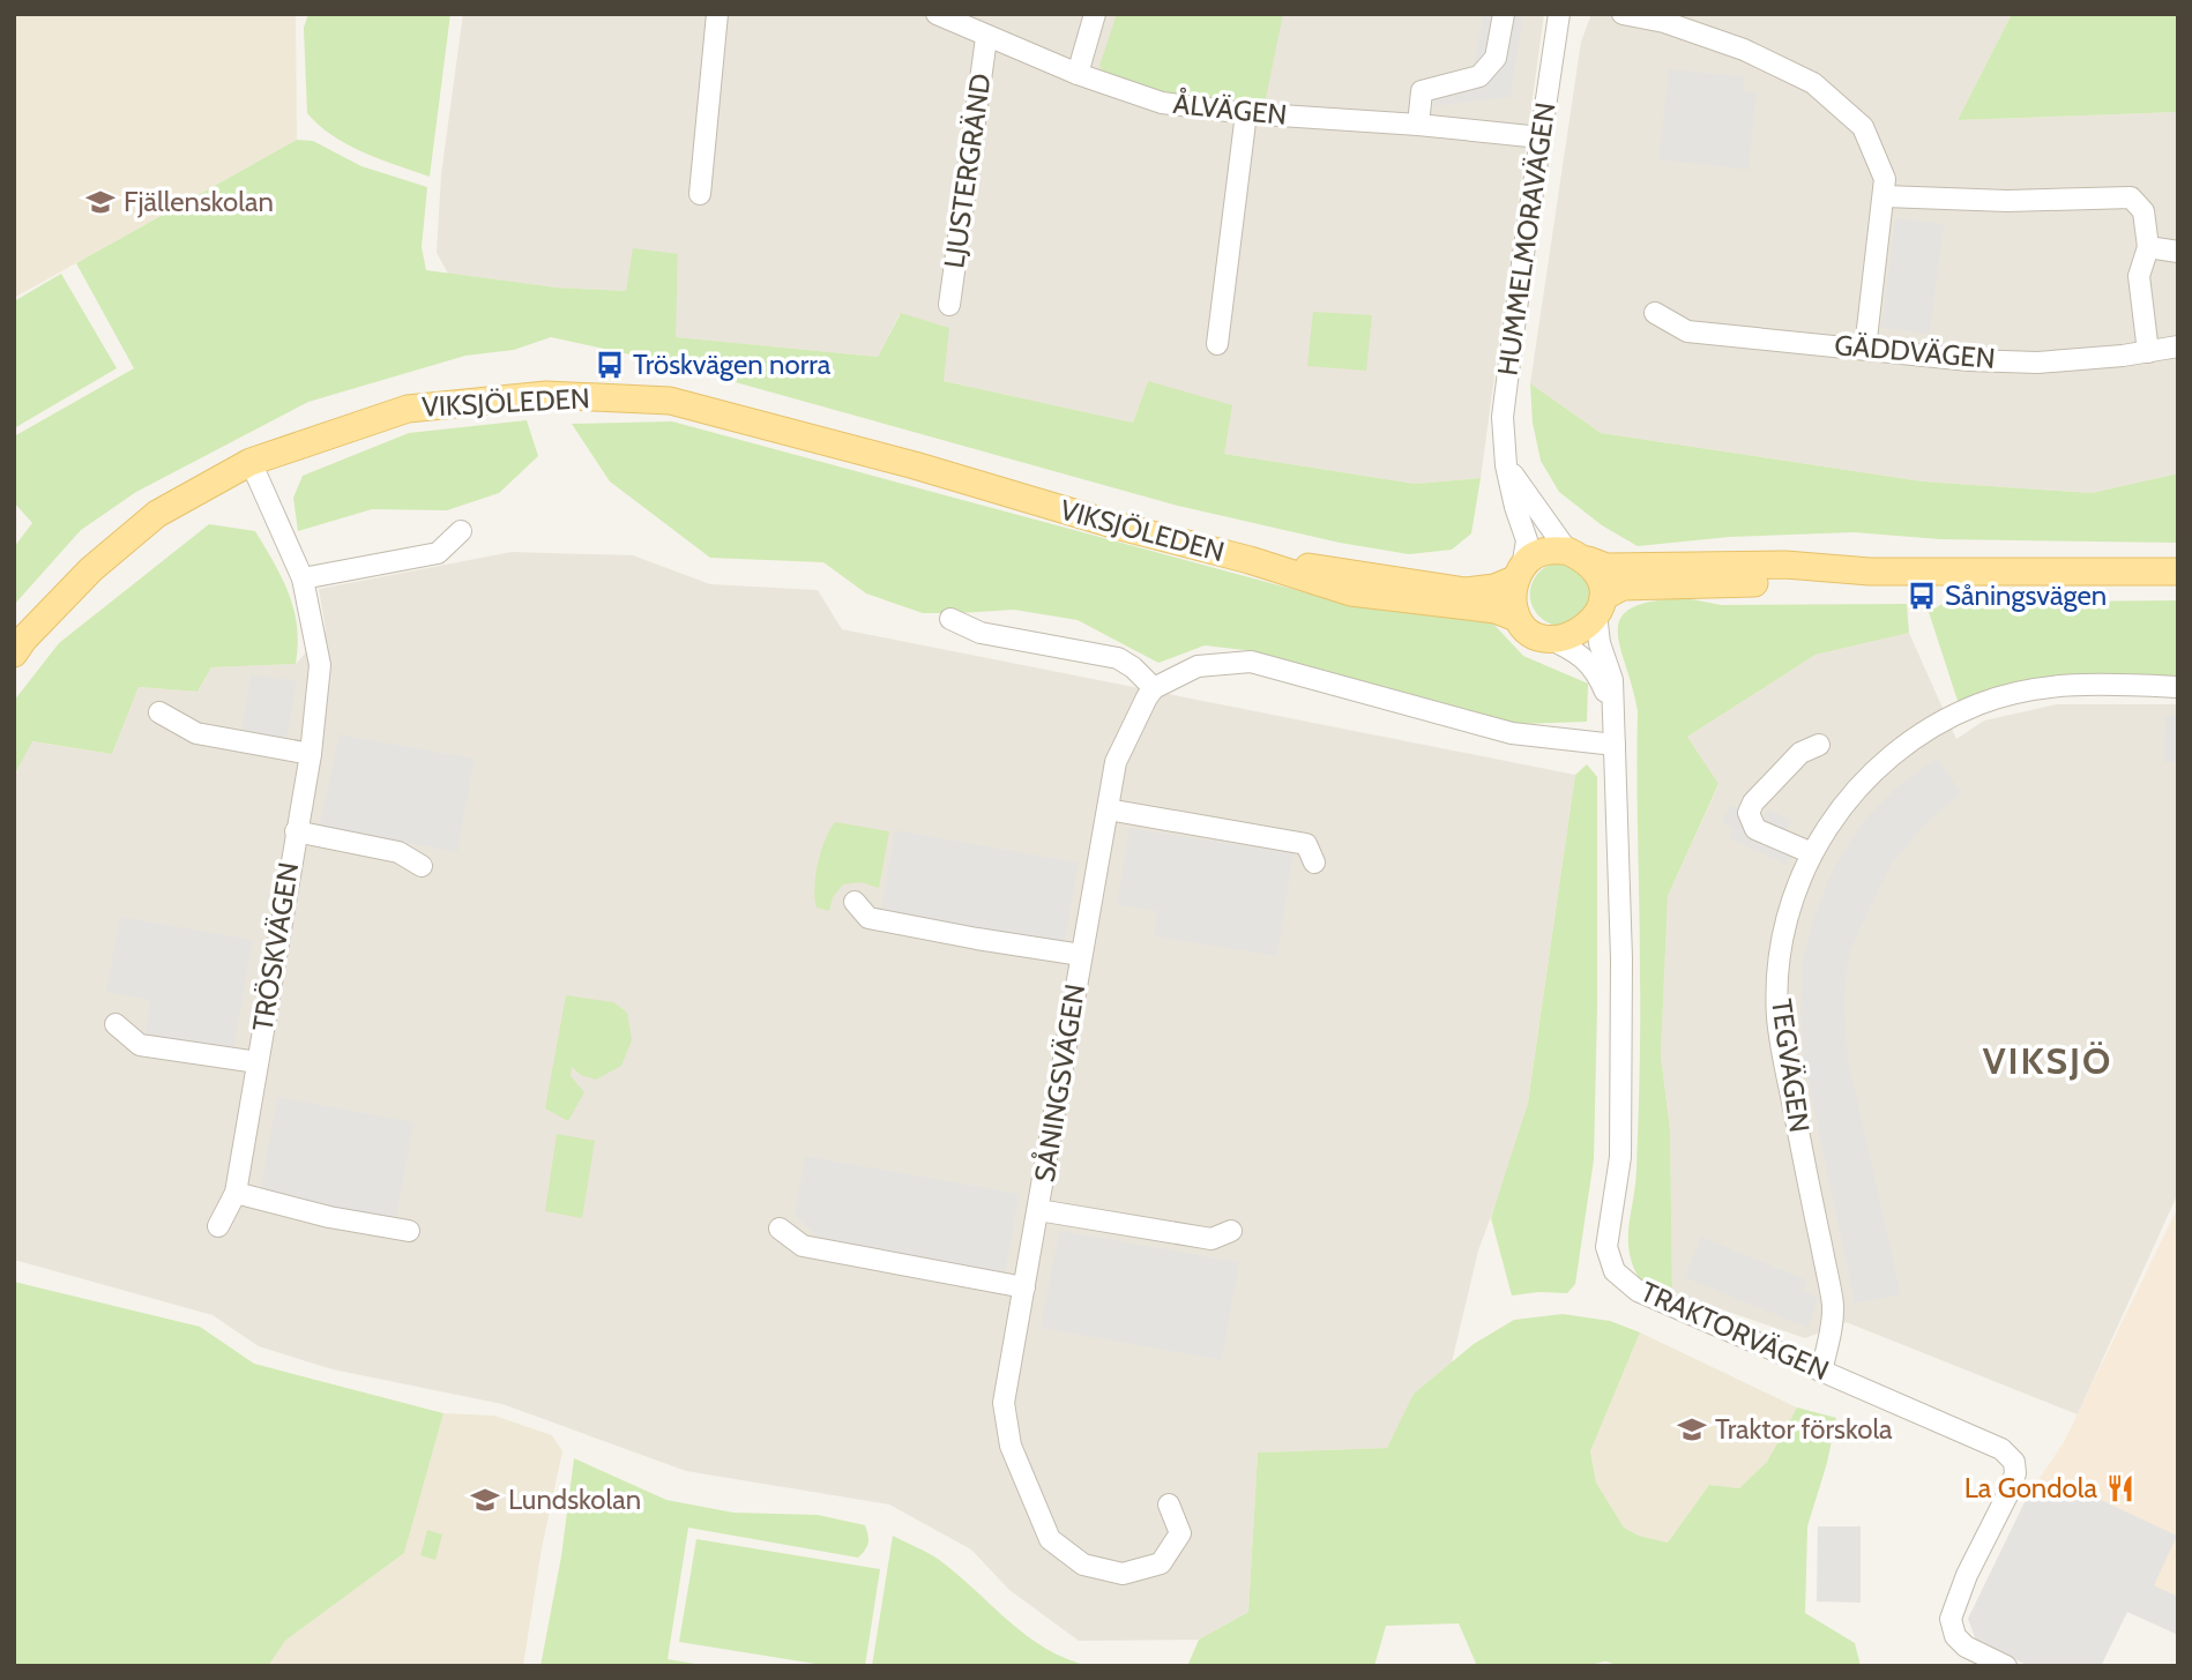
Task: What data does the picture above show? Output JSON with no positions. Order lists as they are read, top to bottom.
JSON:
{
  "streets": {
    "main road": ["VIKSJÖLEDEN"],
    "street": [
      "ÅLVÄGEN",
      "LJUSTERGRÄND",
      "HUMMELMORAVÄGEN",
      "GÄDDVÄGEN",
      "TRÖSKVÄGEN",
      "TEGVÄGEN",
      "SÅNINGSVÄGEN",
      "TRAKTORVÄGEN"
    ]
  },
  "crossings": [
    ["ÅLVÄGEN", "LJUSTERGRÄND"],
    ["ÅLVÄGEN", "HUMMELMORAVÄGEN"],
    ["HUMMELMORAVÄGEN", "VIKSJÖLEDEN"],
    ["HUMMELMORAVÄGEN", "TRAKTORVÄGEN"],
    ["VIKSJÖLEDEN", "TRÖSKVÄGEN"],
    ["VIKSJÖLEDEN", "TRAKTORVÄGEN"],
    ["TEGVÄGEN", "TRAKTORVÄGEN"]
  ],
  "districts": ["VIKSJÖ"],
  "places": {
    "school or university": ["Fjällenskolan", "Traktor förskola", "Lundskolan"],
    "bus stop": ["Tröskvägen norra", "Såningsvägen"],
    "restaurant": ["La Gondola"]
  }
}
